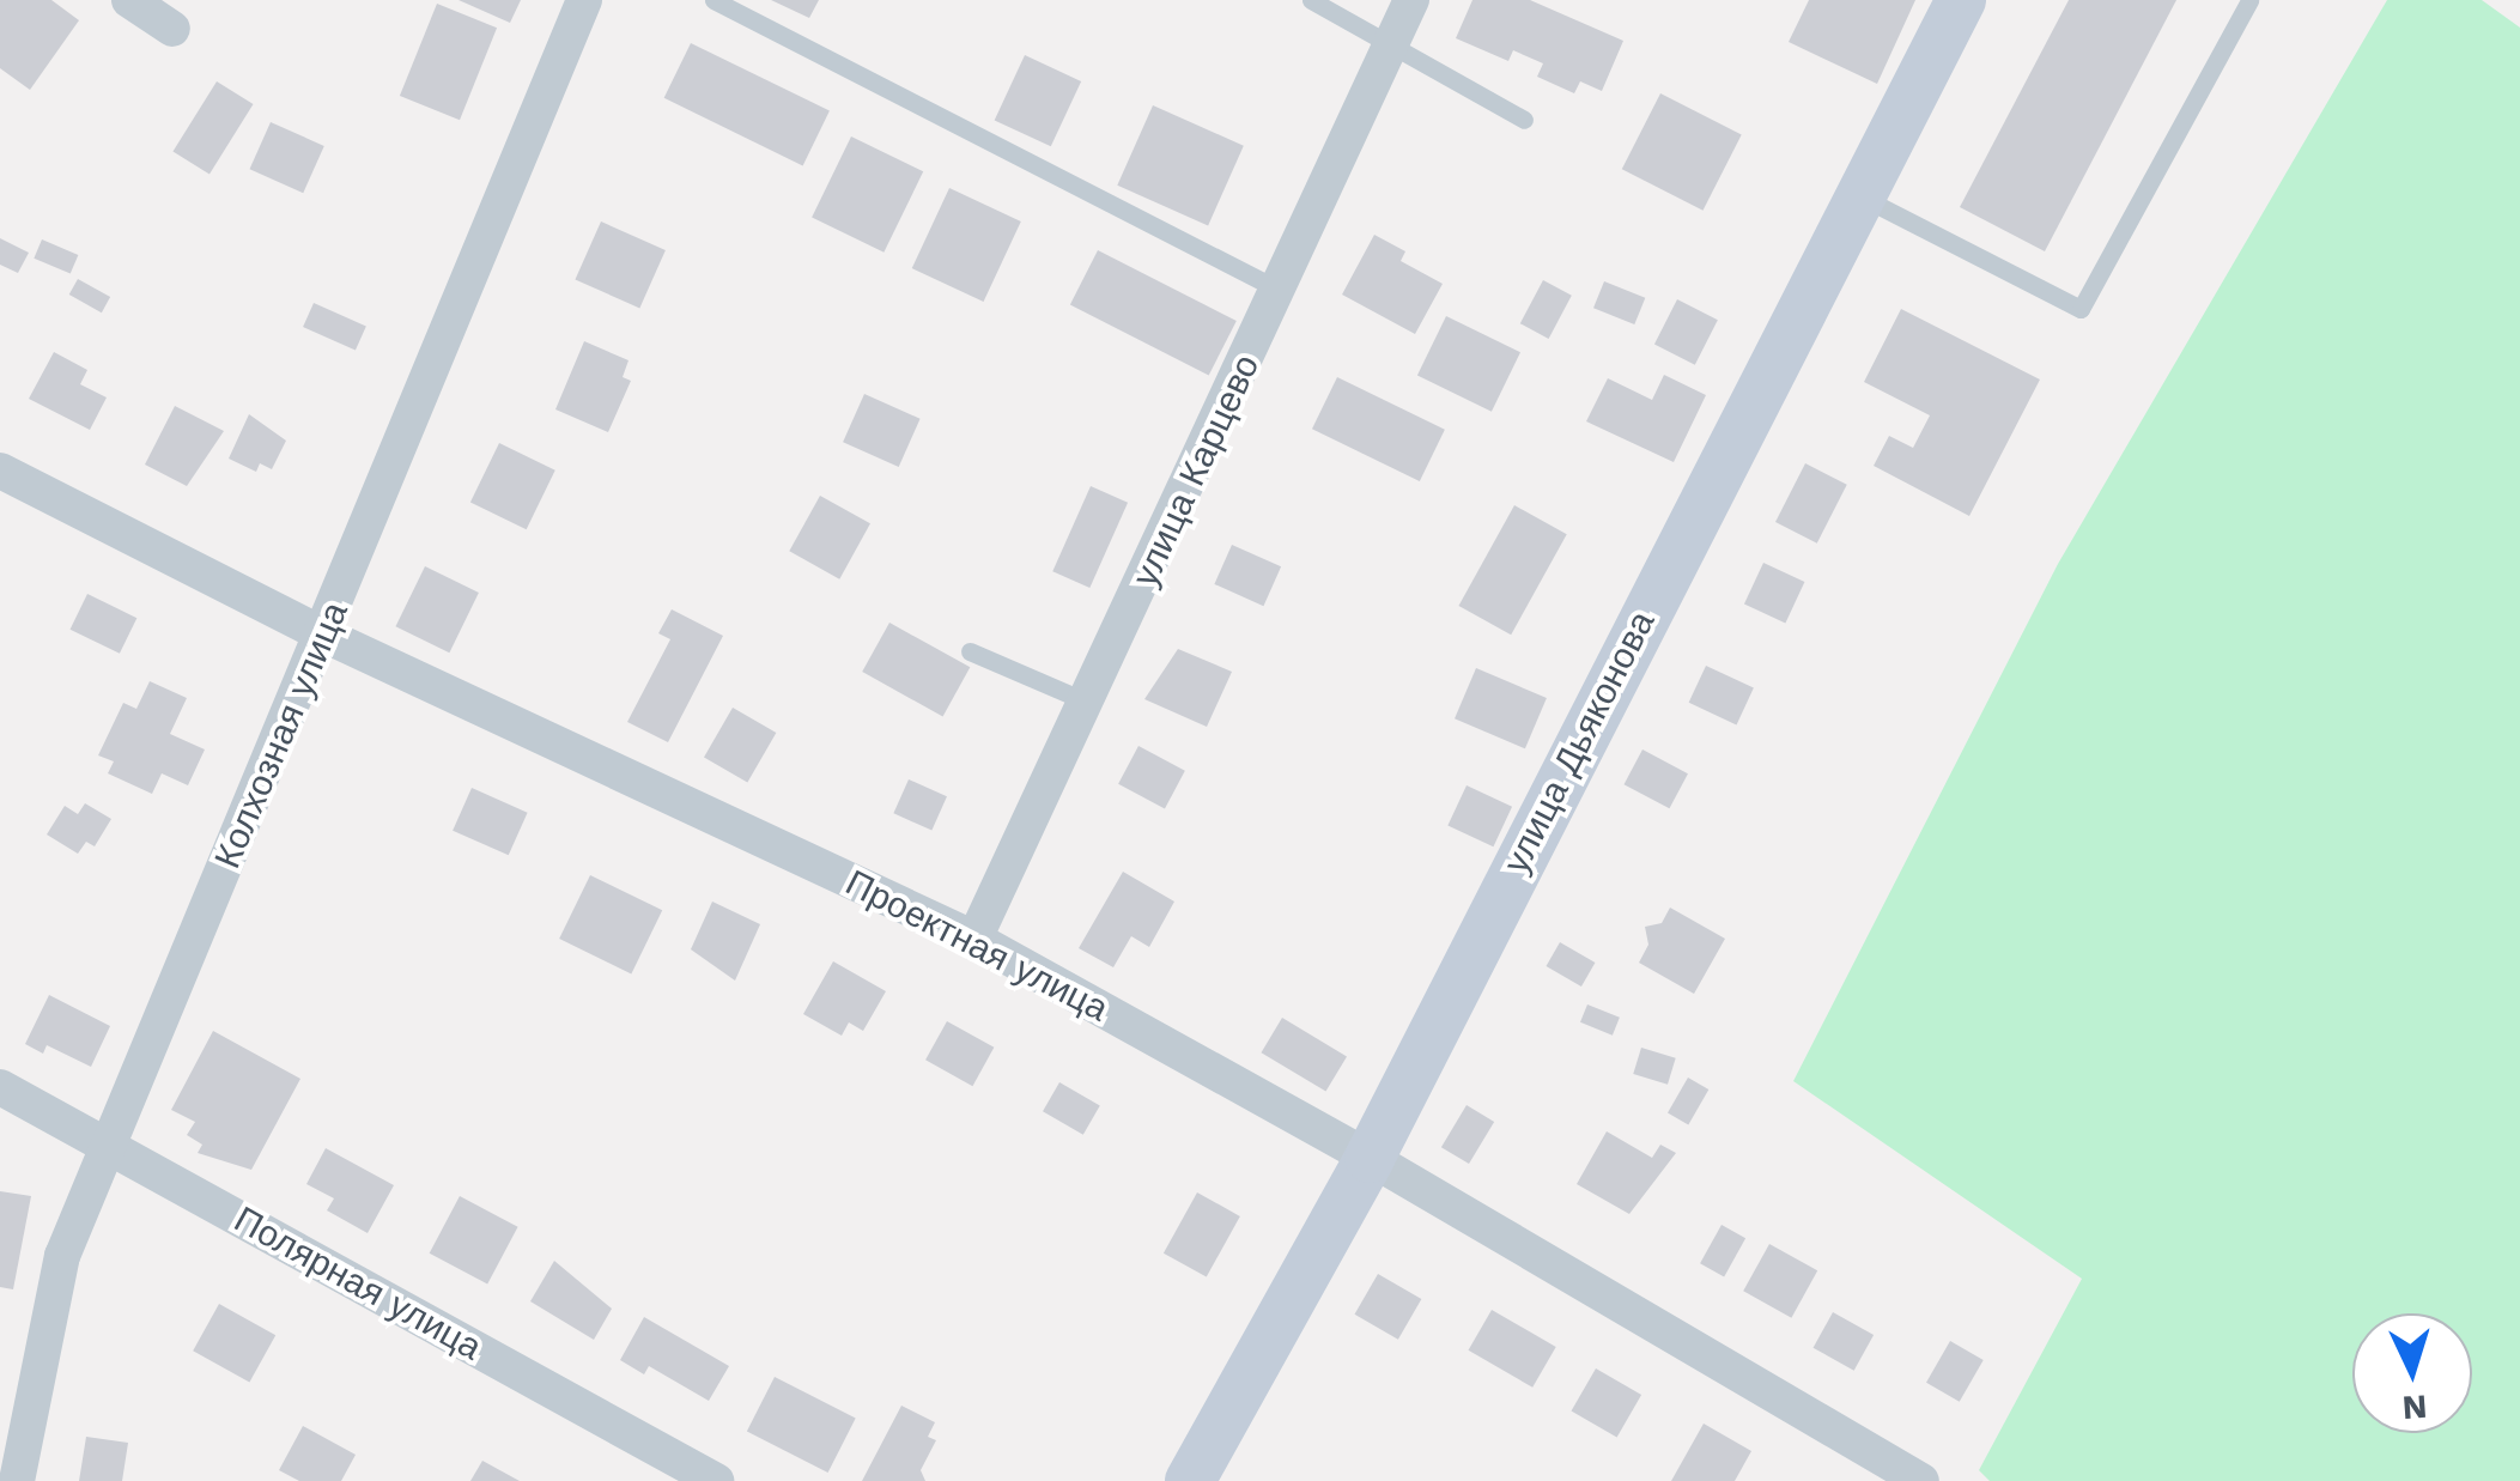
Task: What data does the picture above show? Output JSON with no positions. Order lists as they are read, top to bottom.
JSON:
{
  "streets": {
    "main road": ["улица Дьяконова"],
    "street": [
      "улица Карцево",
      "Колхозная улица",
      "Проектная улица",
      "Полярная улица"
    ]
  },
  "crossings": [
    ["улица Карцево", "Проектная улица"],
    ["Колхозная улица", "Проектная улица"],
    ["Колхозная улица", "Полярная улица"],
    ["улица Дьяконова", "Проектная улица"]
  ],
  "north": "bottom"
}
